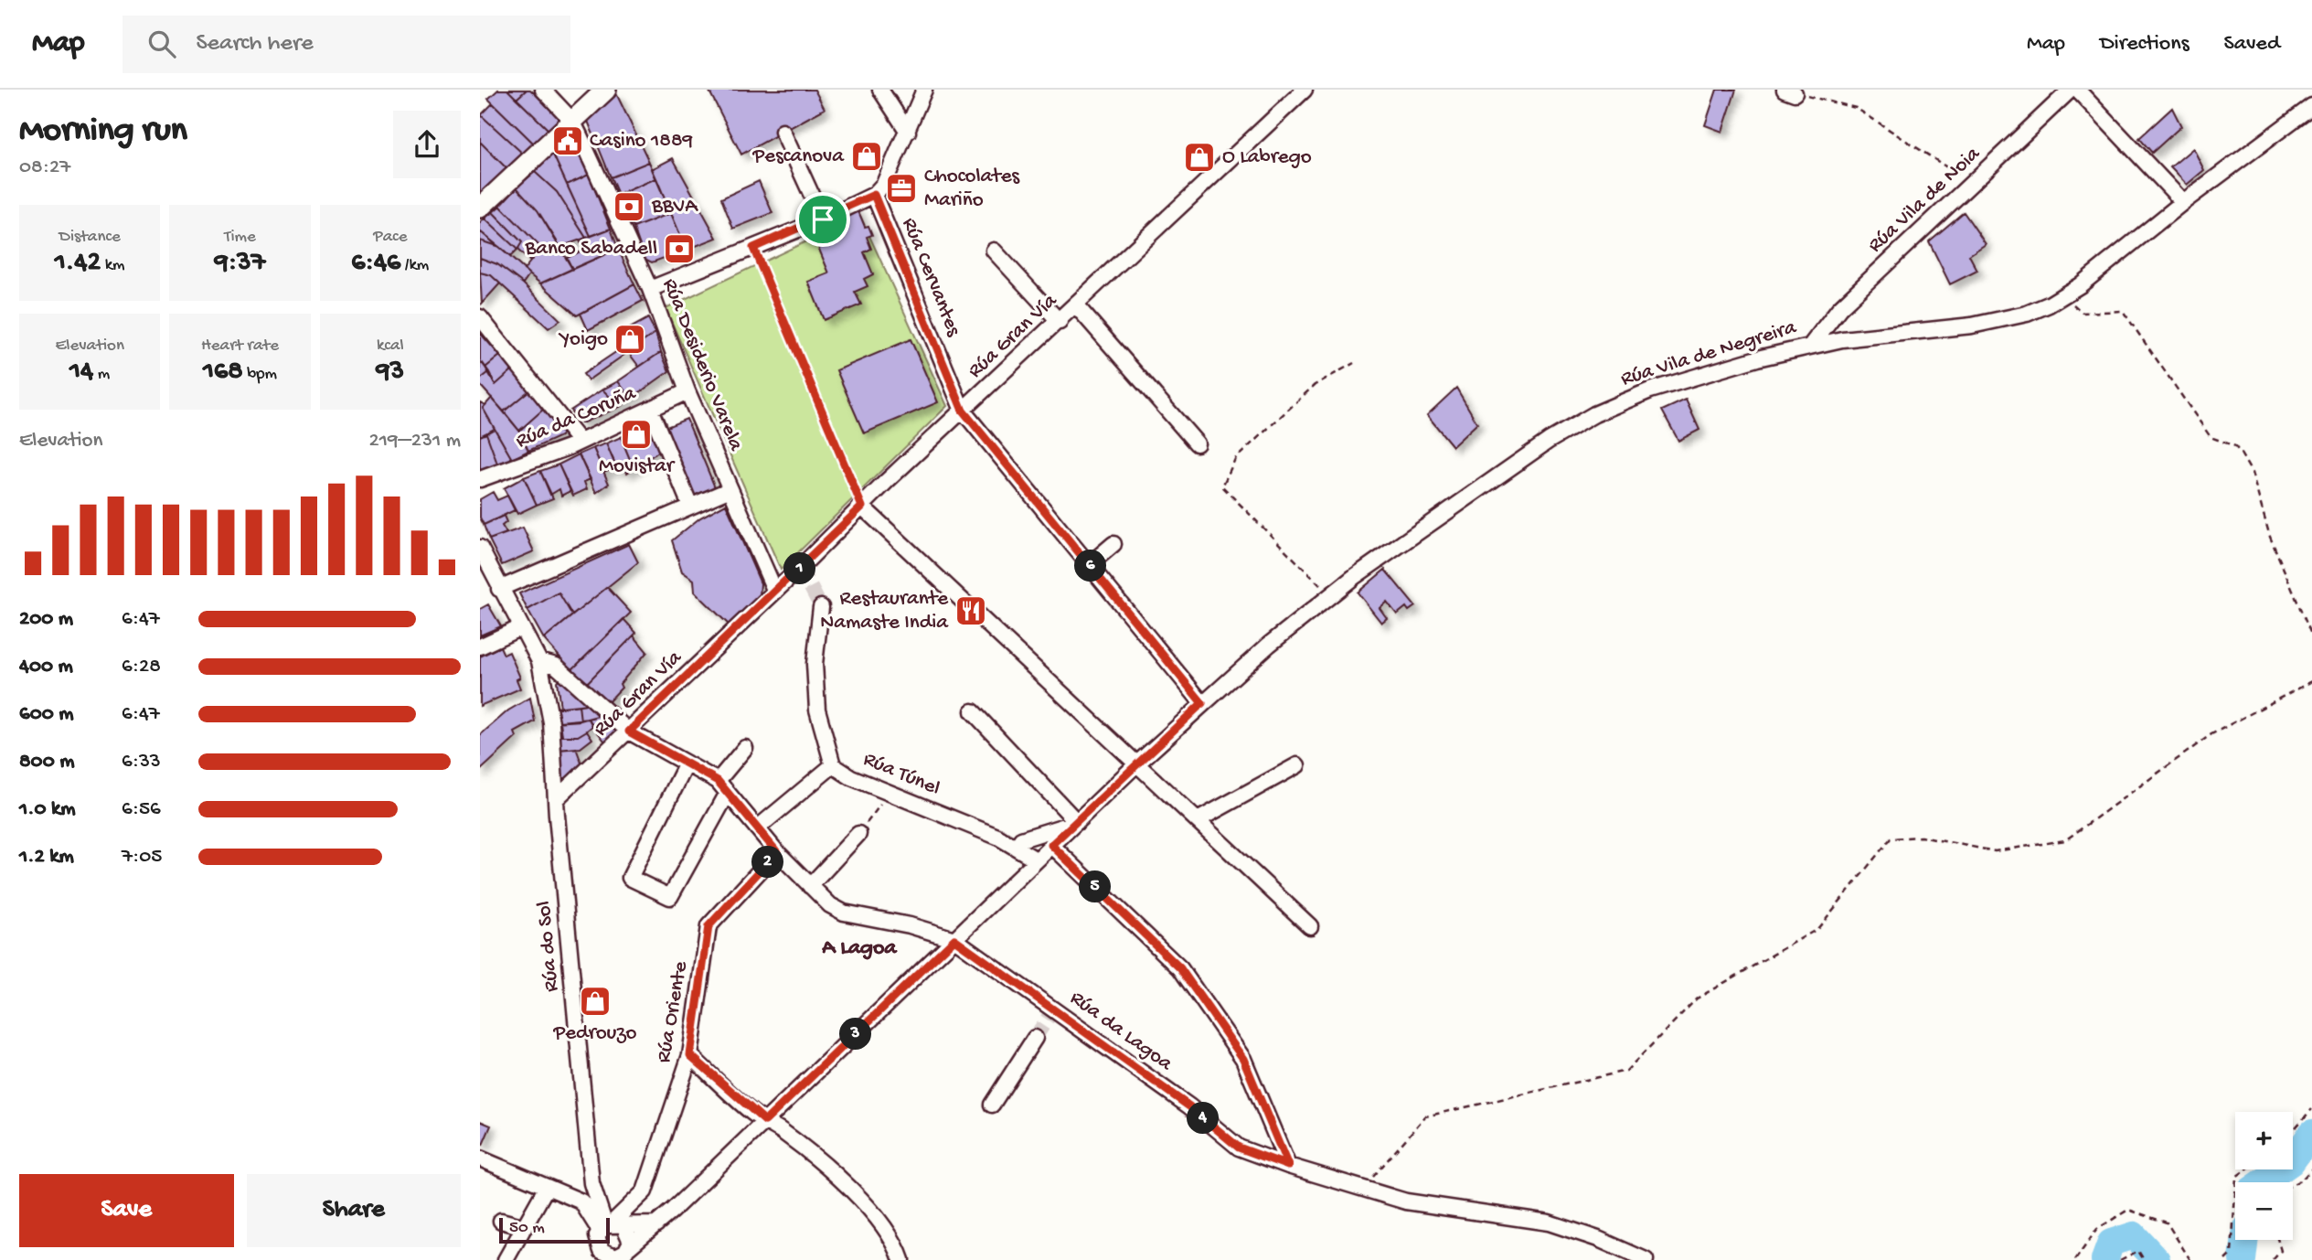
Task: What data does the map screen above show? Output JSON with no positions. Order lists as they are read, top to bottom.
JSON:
{
  "streets": {
    "street": [
      "Rúa Vila de Noia",
      "Rúa Cervantes",
      "Rúa Gran Vía",
      "Rúa Vila de Negreira",
      "Rúa Desiderio Varela",
      "Rúa da Coruña",
      "Rúa Túnel",
      "Rúa do Sol",
      "Rúa Oriente",
      "Rúa da Lagoa"
    ]
  },
  "crossings": [
    ["Rúa Vila de Noia", "Rúa Vila de Negreira"],
    ["Rúa Cervantes", "Rúa Gran Vía"],
    ["Rúa Cervantes", "Rúa Vila de Negreira"],
    ["Rúa Gran Vía", "Rúa Desiderio Varela"],
    ["Rúa Gran Vía", "Rúa do Sol"],
    ["Rúa Gran Vía", "Rúa da Lagoa"],
    ["Rúa Vila de Negreira", "Rúa Túnel"],
    ["Rúa Vila de Negreira", "Rúa do Sol"],
    ["Rúa Vila de Negreira", "Rúa Oriente"],
    ["Rúa Vila de Negreira", "Rúa da Lagoa"],
    ["Rúa Desiderio Varela", "Rúa da Coruña"],
    ["Rúa do Sol", "Rúa Oriente"],
    ["Rúa do Sol", "Rúa da Lagoa"],
    ["Rúa Oriente", "Rúa da Lagoa"]
  ],
  "districts": ["A Lagoa"],
  "places": {
    "public building": ["Casino 1889"],
    "shop": [
      "Pescanova",
      "O Labrego",
      "Yoigo",
      "Movistar",
      "Pedrouzo"
    ],
    "office": ["Chocolates Mariño"],
    "bank": ["BBVA", "Banco Sabadell"],
    "restaurant": ["Restaurante Namaste India"]
  },
  "scale_bar": "50 m",
  "page": {
    "header": "Map",
    "search": "Search here",
    "nav": ["Map", "Directions", "Saved"],
    "heading": ["Morning run", "08:27"],
    "stats": [
      ["Distance", "1.42 km"],
      ["Time", "9:37"],
      ["Pace", "6:46 /km"],
      ["Elevation", "14 m"],
      ["Heart rate", "168 bpm"],
      ["kcal", "93"]
    ],
    "chart": ["Elevation", "219–231 m"],
    "pins": [
      "6",
      "1",
      "2",
      "5",
      "3",
      "4"
    ],
    "list": [
      {
        "name": "200 m",
        "note": "6:47"
      },
      {
        "name": "400 m",
        "note": "6:28"
      },
      {
        "name": "600 m",
        "note": "6:47"
      },
      {
        "name": "800 m",
        "note": "6:33"
      },
      {
        "name": "1.0 km",
        "note": "6:56"
      },
      {
        "name": "1.2 km",
        "note": "7:05"
      }
    ],
    "map_buttons": ["+", "−"],
    "buttons": ["Save", "Share"],
    "scale": "50 m"
  }
}
